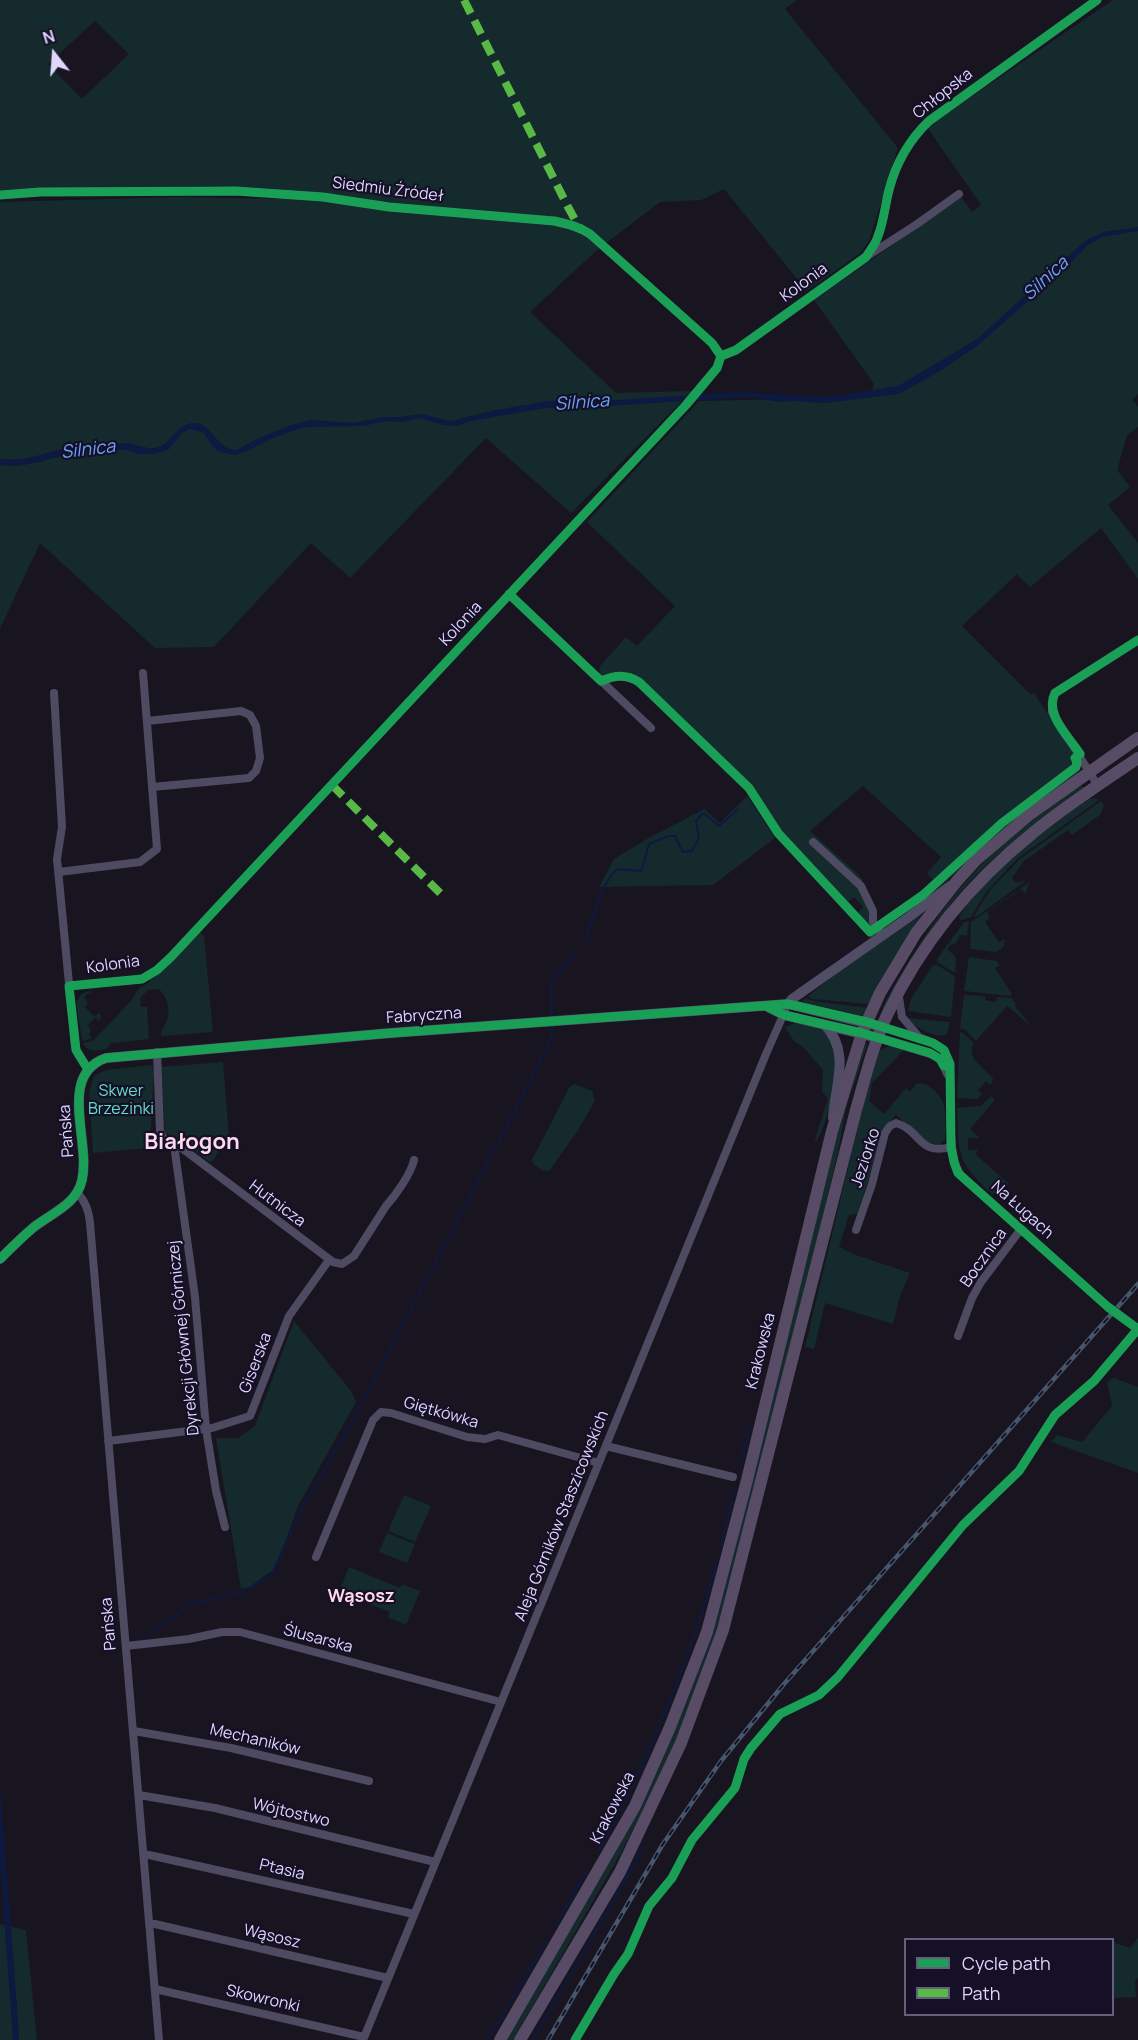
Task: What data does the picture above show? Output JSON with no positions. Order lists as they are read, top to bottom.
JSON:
{
  "streets": {
    "main road": ["Fabryczna", "Pańska", "Krakowska"],
    "street": [
      "Chłopska",
      "Siedmiu Źródeł",
      "Kolonia",
      "Jeziorko",
      "Hutnicza",
      "Na Ługach",
      "Bocznica",
      "Dyrekcji Głównej Górniczej",
      "Giserska",
      "Giętkówka",
      "Aleja Górników Staszicowskich",
      "Ślusarska",
      "Mechaników",
      "Wójtostwo",
      "Ptasia",
      "Wąsosz",
      "Skowronki"
    ]
  },
  "crossings": [
    ["Chłopska", "Kolonia"],
    ["Siedmiu Źródeł", "Kolonia"],
    ["Fabryczna", "Pańska"],
    ["Fabryczna", "Hutnicza"],
    ["Fabryczna", "Na Ługach"],
    ["Fabryczna", "Krakowska"],
    ["Fabryczna", "Aleja Górników Staszicowskich"],
    ["Pańska", "Giserska"],
    ["Pańska", "Ślusarska"],
    ["Pańska", "Mechaników"],
    ["Pańska", "Wójtostwo"],
    ["Pańska", "Ptasia"],
    ["Pańska", "Wąsosz"],
    ["Pańska", "Skowronki"],
    ["Jeziorko", "Na Ługach"],
    ["Hutnicza", "Dyrekcji Głównej Górniczej"],
    ["Hutnicza", "Giserska"],
    ["Na Ługach", "Bocznica"],
    ["Na Ługach", "Krakowska"],
    ["Dyrekcji Głównej Górniczej", "Giserska"],
    ["Giętkówka", "Aleja Górników Staszicowskich"],
    ["Aleja Górników Staszicowskich", "Ślusarska"],
    ["Aleja Górników Staszicowskich", "Wójtostwo"],
    ["Aleja Górników Staszicowskich", "Ptasia"],
    ["Aleja Górników Staszicowskich", "Wąsosz"],
    ["Aleja Górników Staszicowskich", "Skowronki"]
  ],
  "districts": ["Białogon", "Wąsosz"],
  "water": ["Silnica"],
  "parks": ["Skwer Brzezinki"],
  "legend": ["Cycle path", "Path"],
  "north": "top"
}
